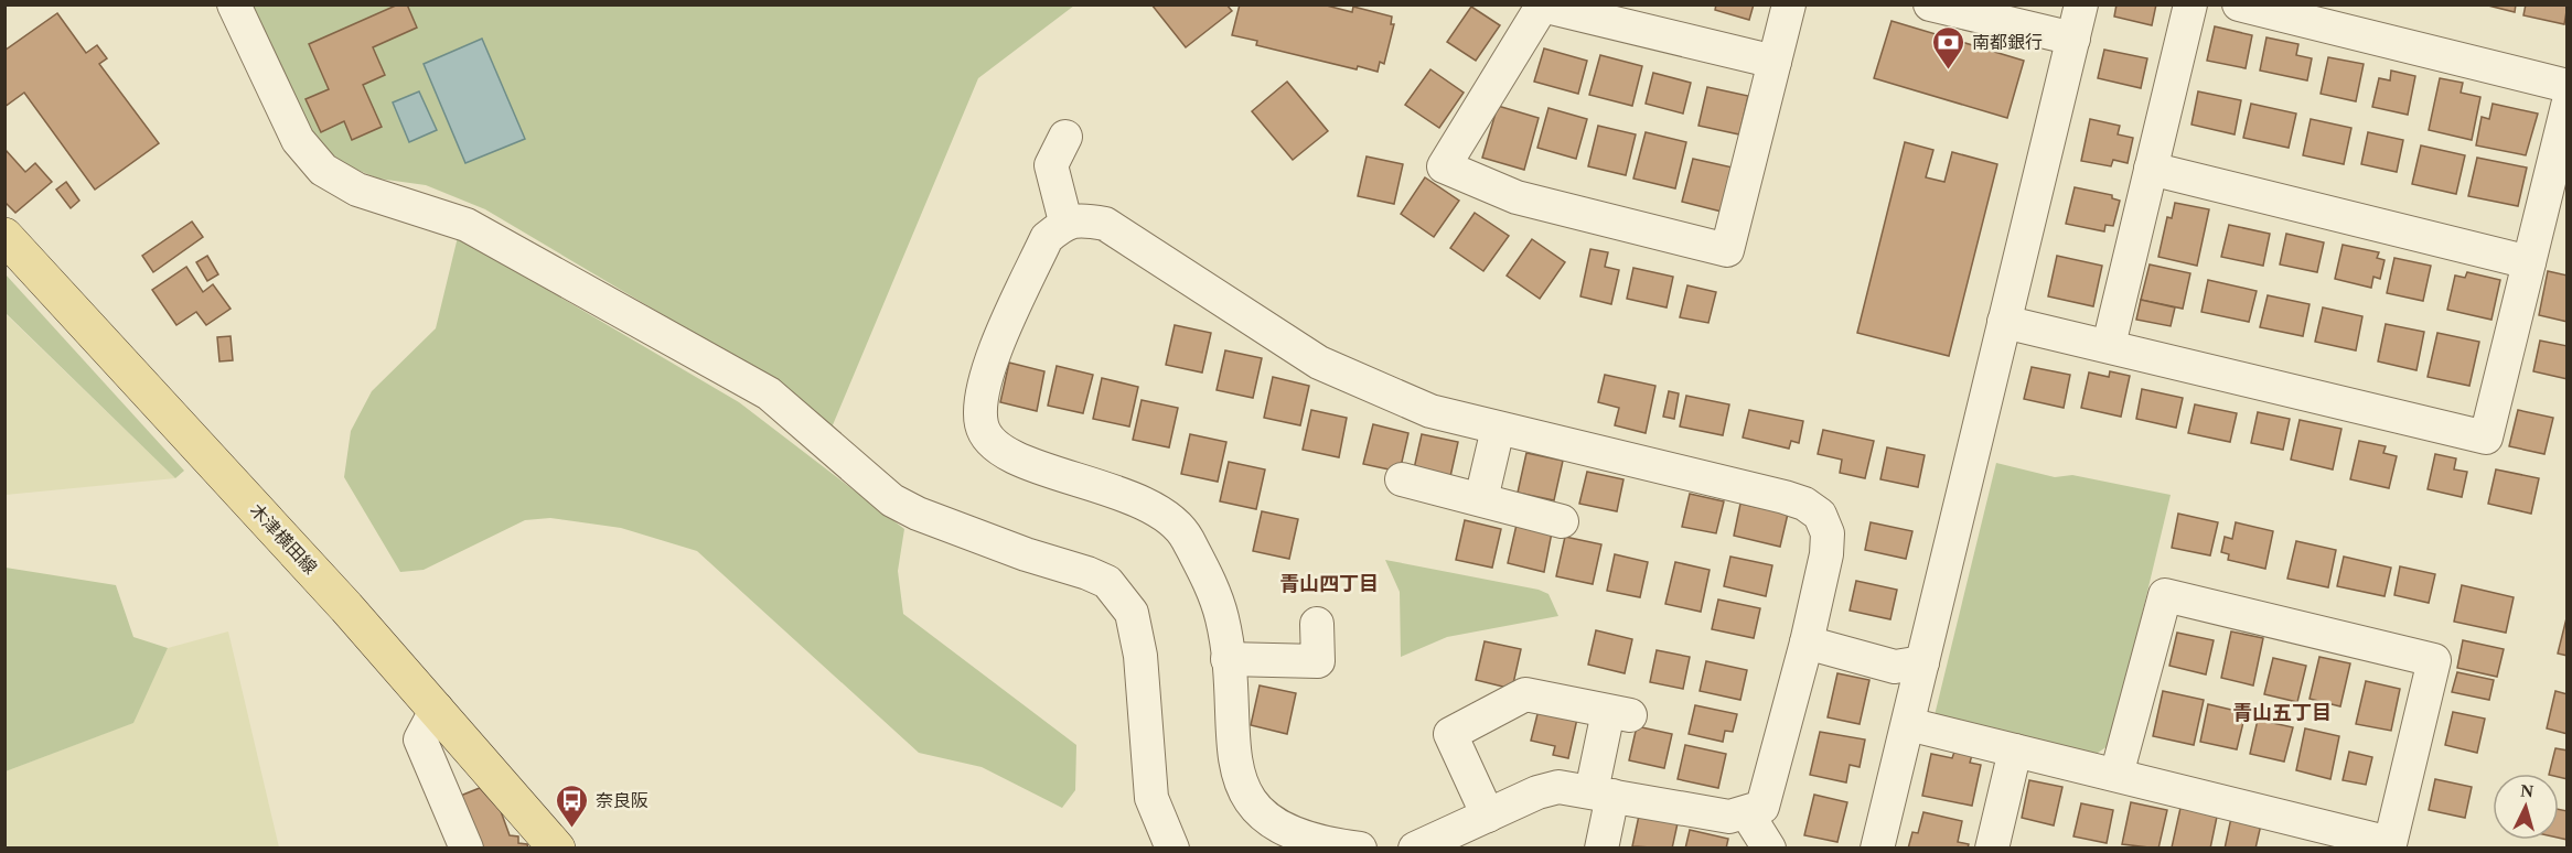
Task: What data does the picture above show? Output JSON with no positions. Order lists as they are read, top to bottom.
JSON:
{
  "streets": {
    "main road": ["木津横田線"]
  },
  "districts": ["青山四丁目", "青山五丁目"],
  "places": {
    "bank": ["南都銀行"],
    "bus stop": ["奈良阪"]
  },
  "north": "top"
}
